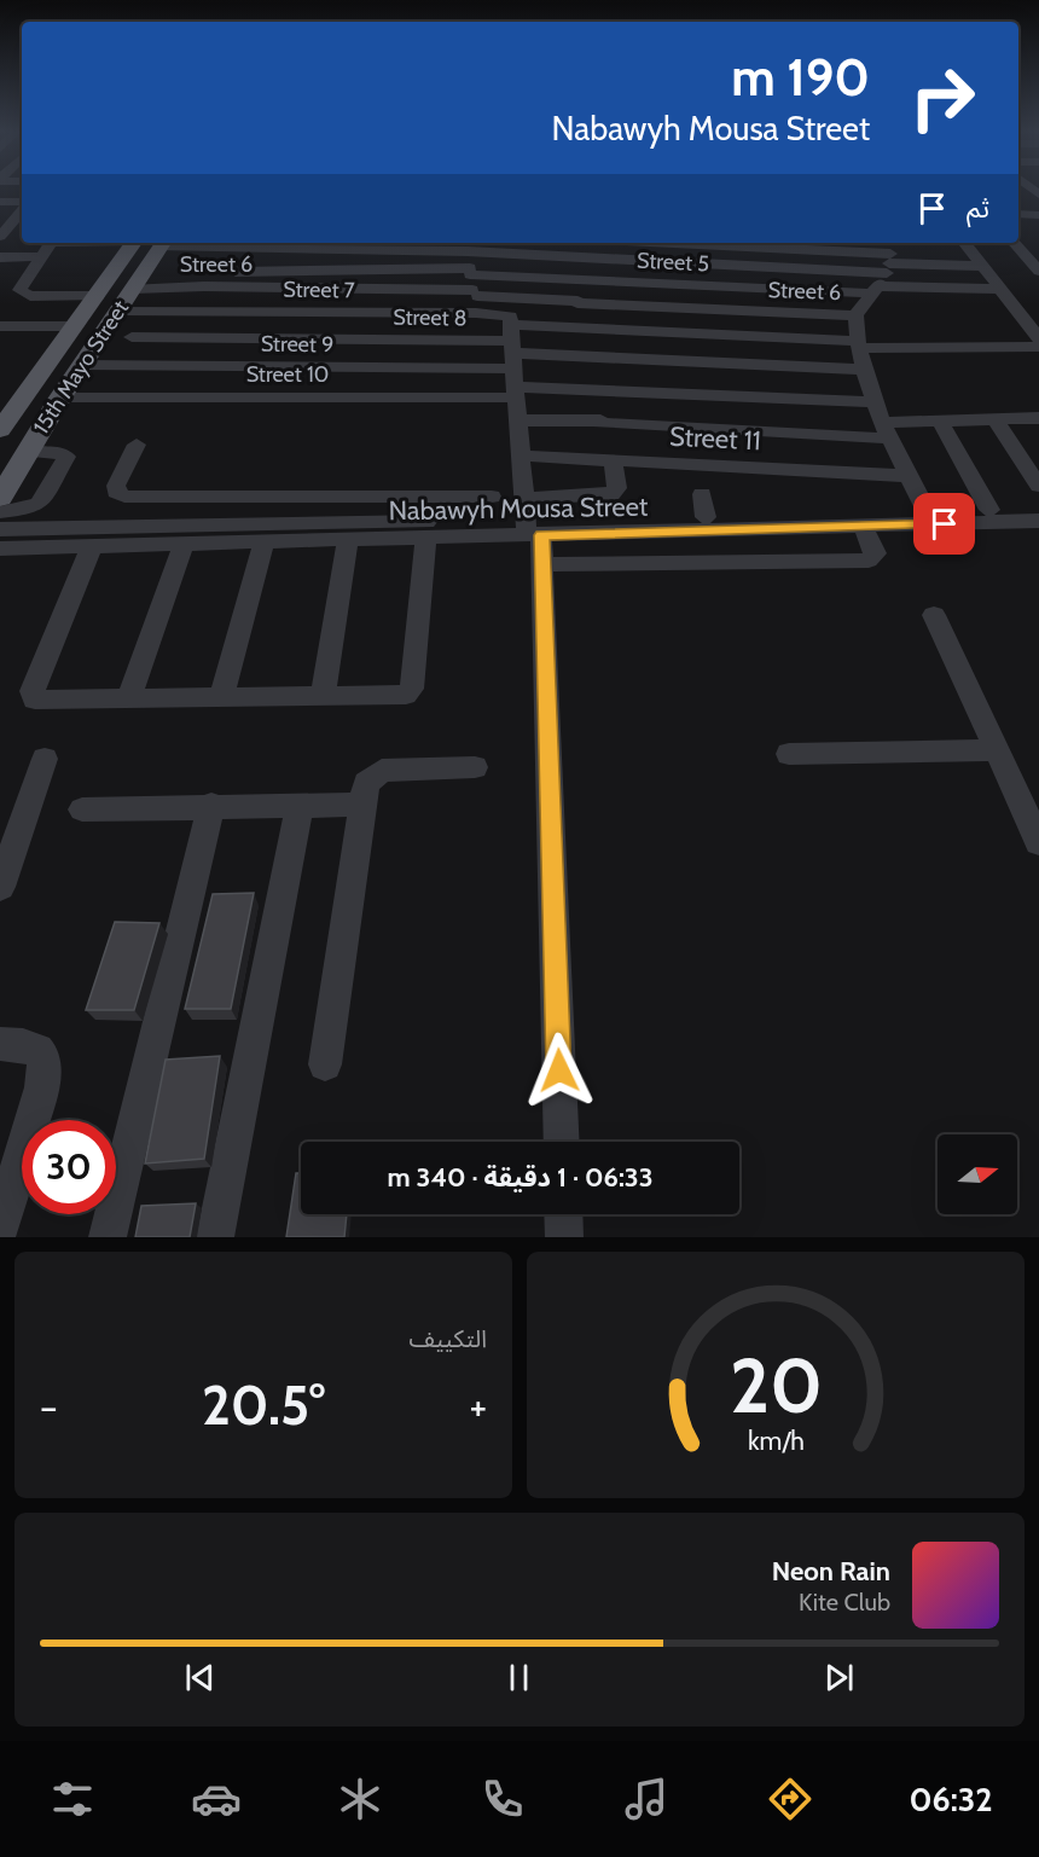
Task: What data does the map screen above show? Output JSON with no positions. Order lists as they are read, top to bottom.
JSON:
{
  "streets": {
    "main road": ["15th Mayo Street"],
    "street": [
      "Street 5",
      "Street 6",
      "Street 7",
      "Street 8",
      "Street 9",
      "Street 10",
      "Street 11",
      "Nabawyh Mousa Street"
    ]
  },
  "crossings": [
    ["Street 5", "Street 6"],
    ["Street 5", "15th Mayo Street"],
    ["Street 6", "15th Mayo Street"],
    ["Street 7", "Street 8"],
    ["Street 7", "Street 9"],
    ["Street 7", "15th Mayo Street"],
    ["Street 7", "Street 10"],
    ["Street 8", "Street 9"],
    ["Street 8", "Street 10"],
    ["Street 9", "15th Mayo Street"],
    ["Street 9", "Street 10"],
    ["15th Mayo Street", "Street 10"]
  ],
  "north": "right",
  "page": {
    "turn": ["190 m", "Nabawyh Mousa Street"],
    "then": "ثم",
    "limit": "30",
    "trip": "06:33 · 1 دقيقة · 340 m",
    "tile": "التكييف",
    "heat": ["−", "20.5°", "+"],
    "song": ["Neon Rain", "Kite Club"],
    "tabs": "06:32",
    "gauge": ["20", "km/h"]
  }
}
